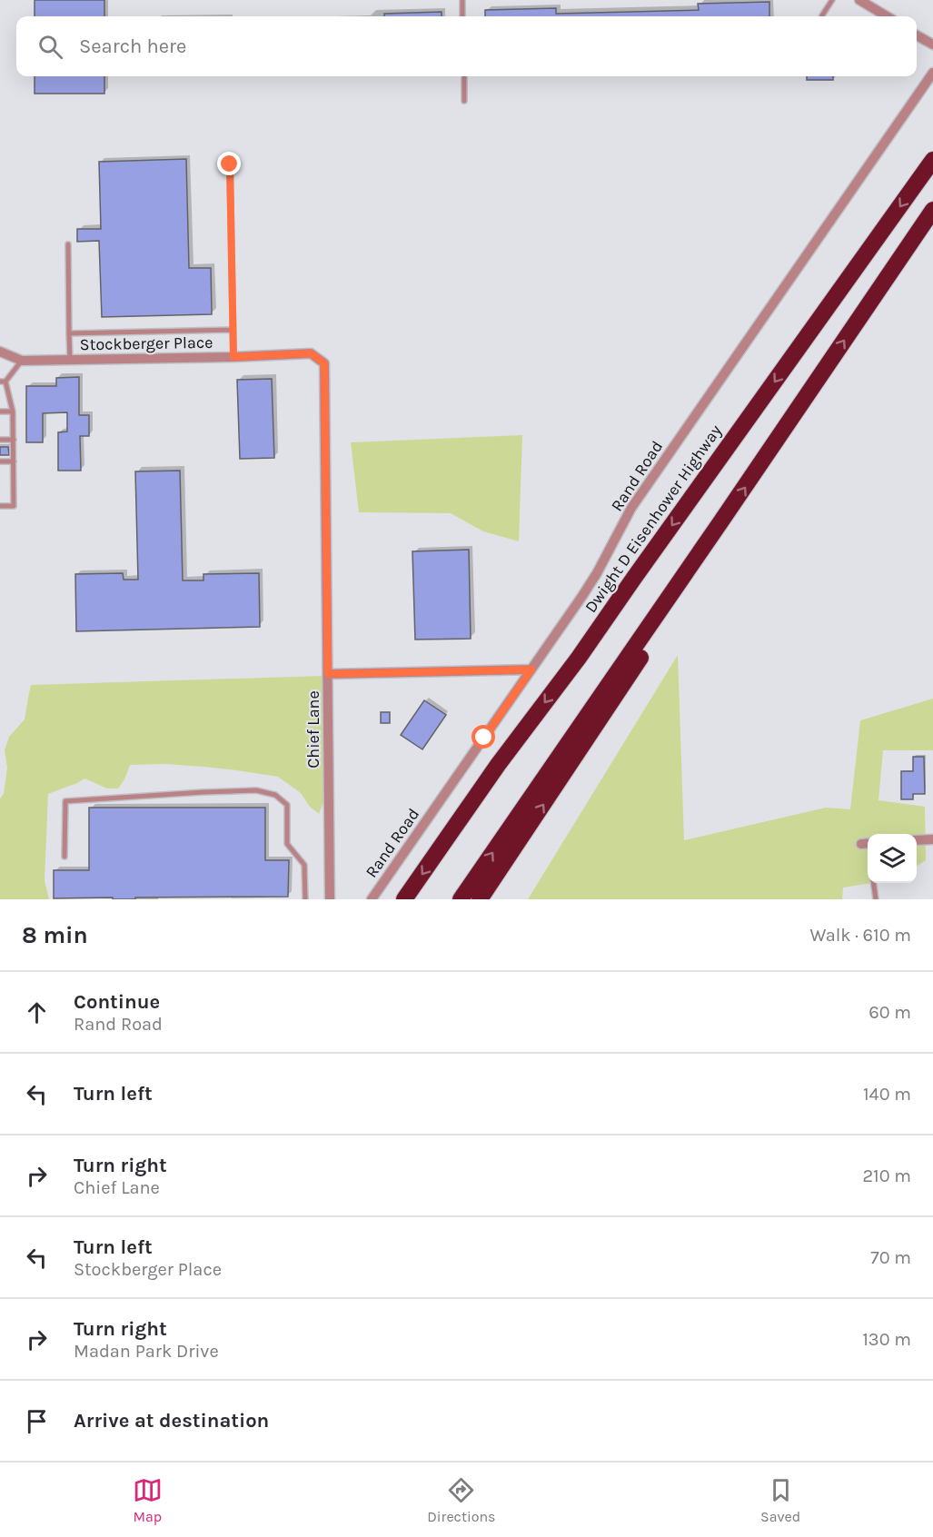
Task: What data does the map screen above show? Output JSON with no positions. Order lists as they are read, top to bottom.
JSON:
{
  "streets": {
    "highway": ["Dwight D Eisenhower Highway"],
    "street": ["Stockberger Place", "Rand Road", "Chief Lane"]
  },
  "crossings": [
    ["Stockberger Place", "Chief Lane"]
  ],
  "page": {
    "search": "Search here",
    "heading": ["8 min", "Walk · 610 m"],
    "list": [
      ["Continue", "Rand Road", "60 m"],
      ["Turn left", "140 m"],
      ["Turn right", "Chief Lane", "210 m"],
      ["Turn left", "Stockberger Place", "70 m"],
      ["Turn right", "Madan Park Drive", "130 m"],
      "Arrive at destination"
    ],
    "nav": ["Map", "Directions", "Saved"]
  }
}
